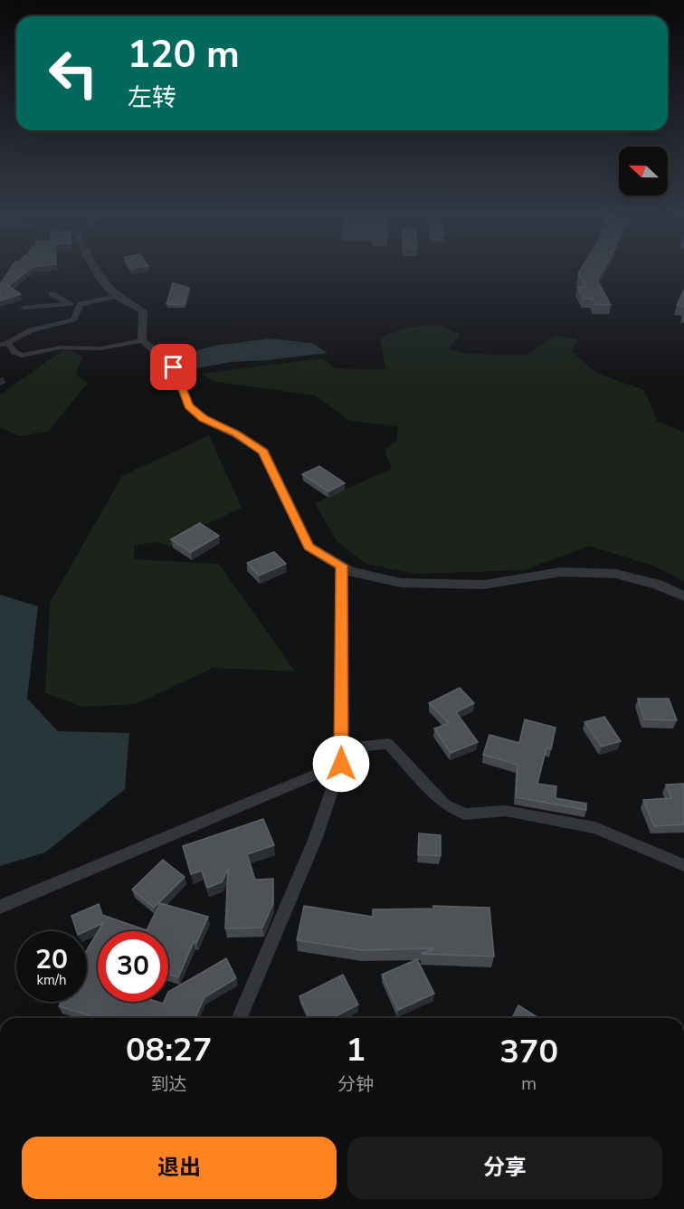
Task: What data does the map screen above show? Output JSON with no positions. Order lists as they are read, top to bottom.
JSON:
{
  "north": "left",
  "page": {
    "turn": ["120 m", "左转"],
    "speed": "20 km/h",
    "limit": "30",
    "eta": [
      "08:27",
      "到达",
      "1",
      "分钟",
      "370",
      "m"
    ],
    "buttons": ["退出", "分享"]
  }
}
